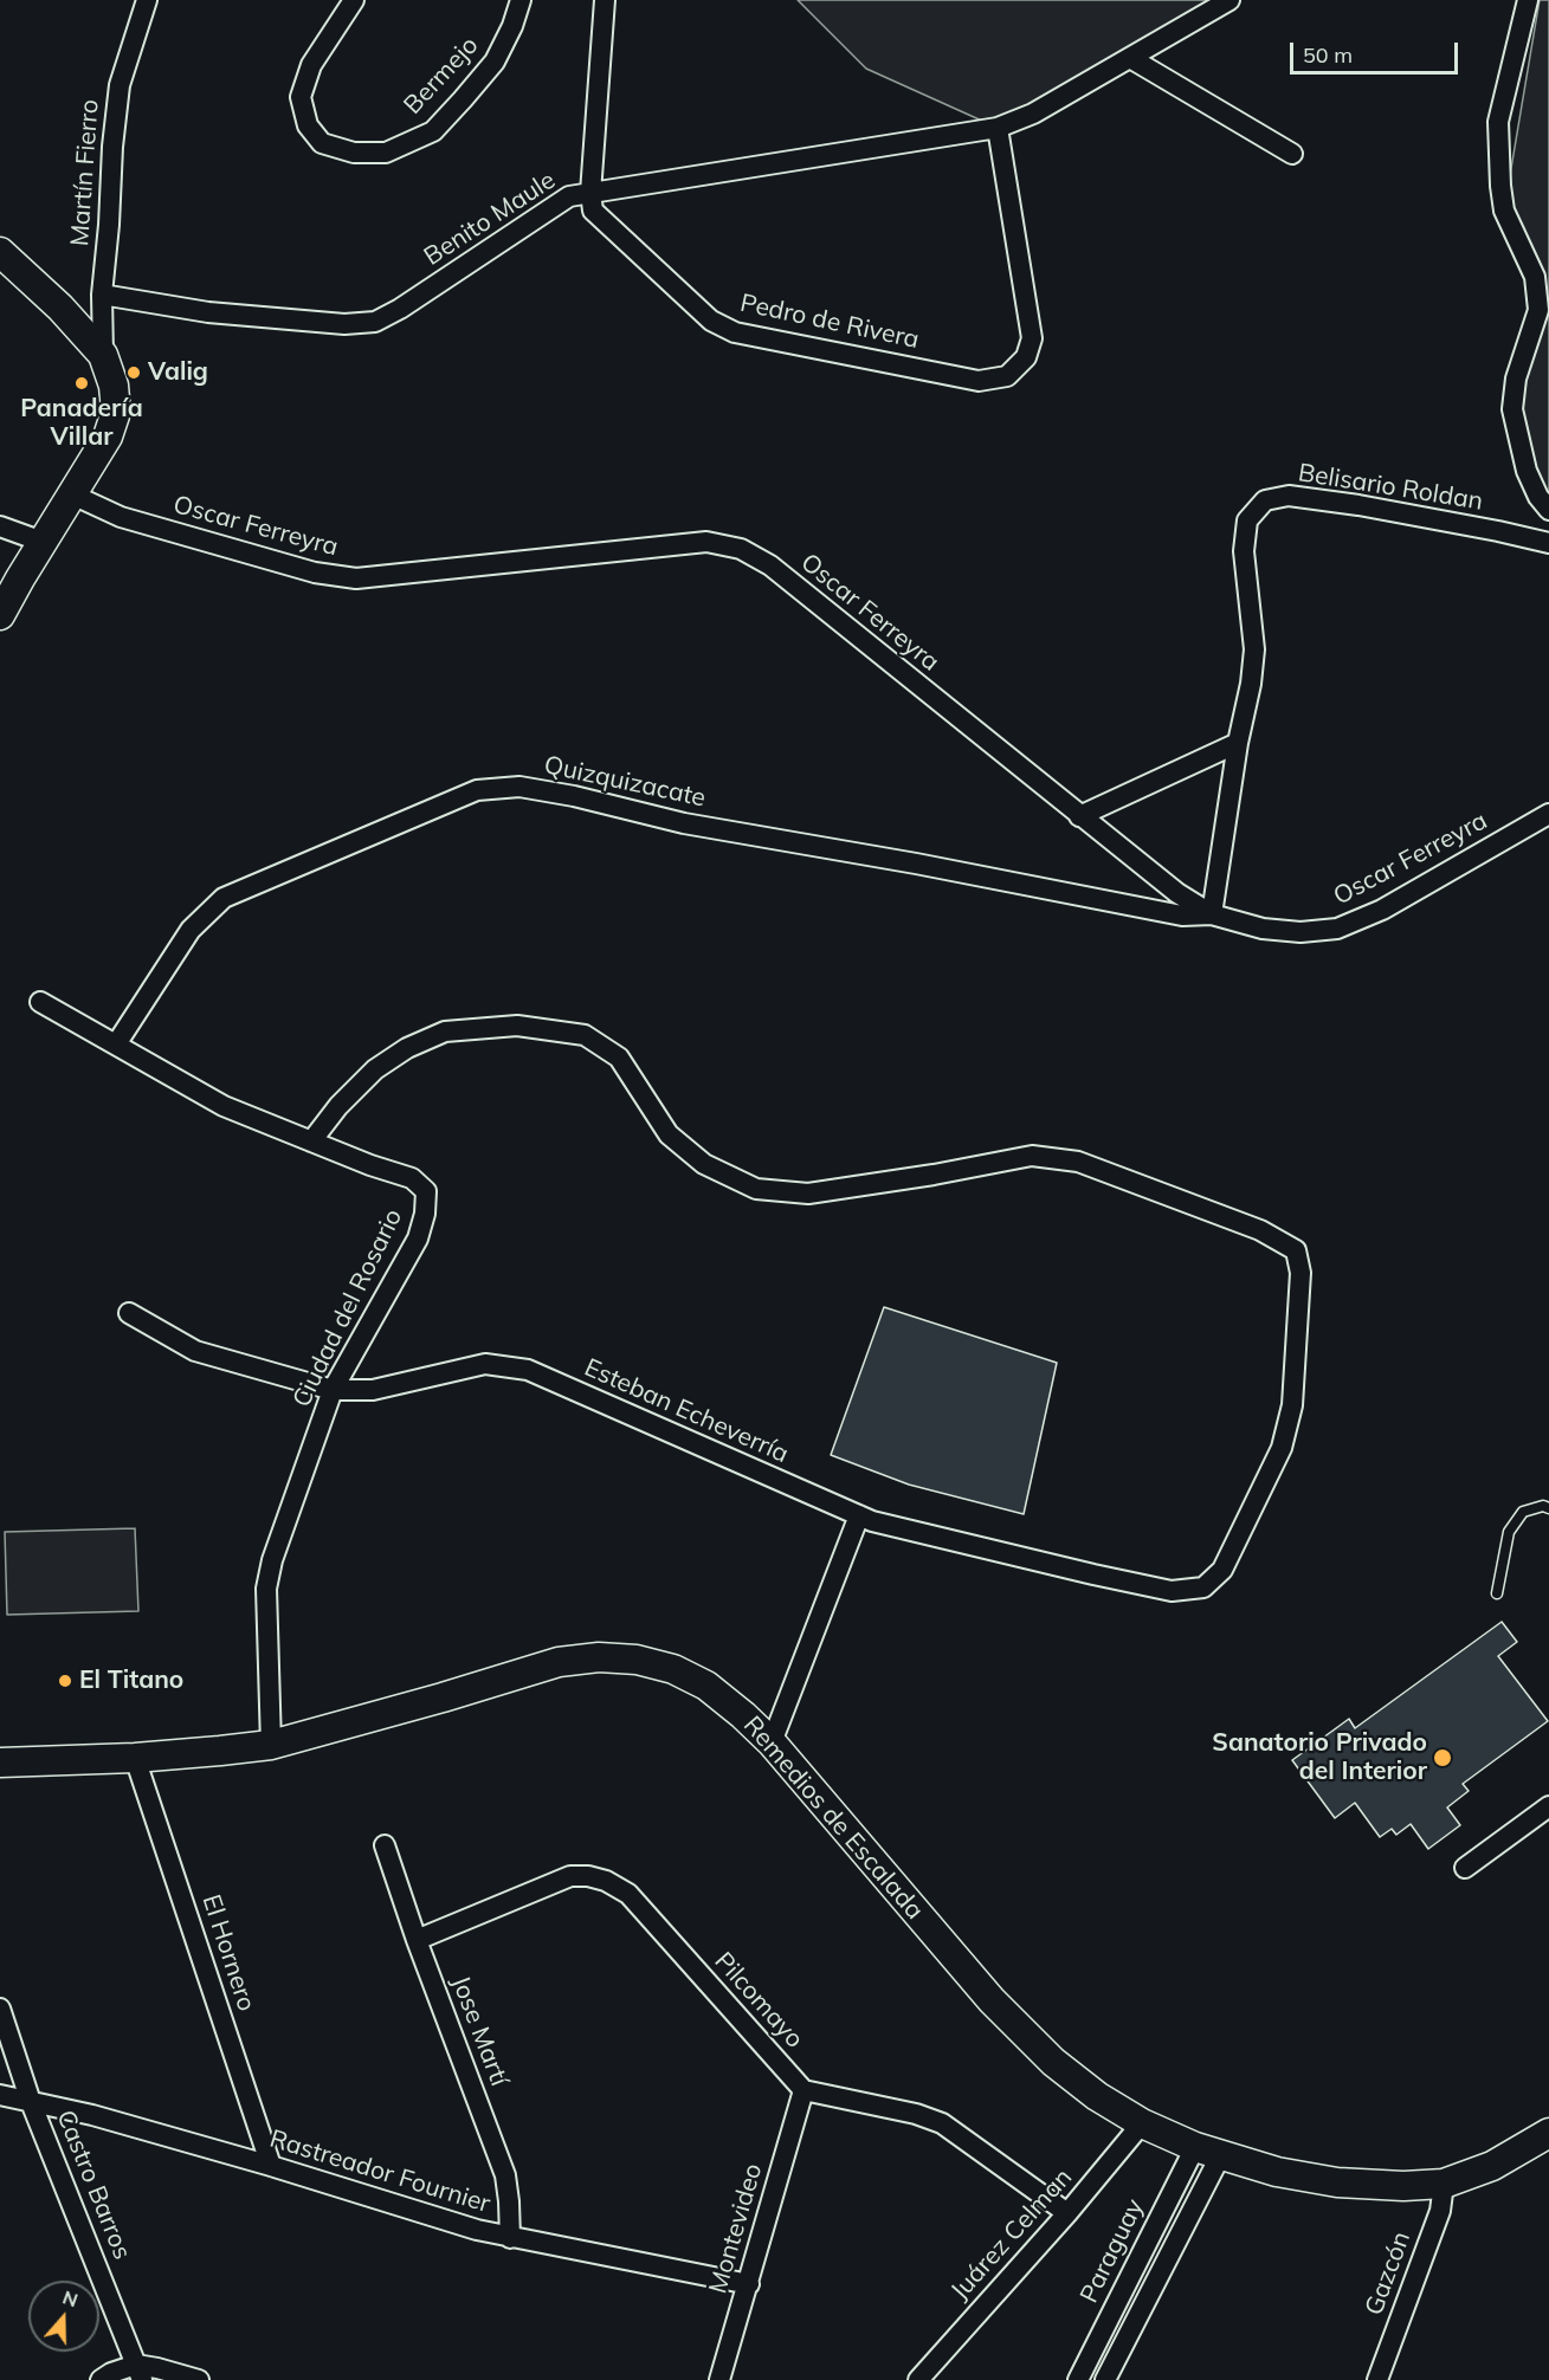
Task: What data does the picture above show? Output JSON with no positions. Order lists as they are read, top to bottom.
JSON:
{
  "streets": {
    "main road": ["Remedios de Escalada"],
    "street": [
      "Bermejo",
      "Martín Fierro",
      "Benito Maule",
      "Pedro de Rivera",
      "Belisario Roldan",
      "Oscar Ferreyra",
      "Quizquizacate",
      "Ciudad del Rosario",
      "Esteban Echeverría",
      "El Hornero",
      "Pilcomayo",
      "Jose Martí",
      "Rastreador Fournier",
      "Castro Barros",
      "Montevideo",
      "Juárez Celman",
      "Paraguay",
      "Gazcón"
    ]
  },
  "crossings": [
    ["Martín Fierro", "Benito Maule"],
    ["Benito Maule", "Pedro de Rivera"],
    ["Belisario Roldan", "Oscar Ferreyra"],
    ["Belisario Roldan", "Quizquizacate"],
    ["Oscar Ferreyra", "Quizquizacate"],
    ["Quizquizacate", "Ciudad del Rosario"],
    ["Ciudad del Rosario", "Esteban Echeverría"],
    ["Ciudad del Rosario", "Remedios de Escalada"],
    ["Remedios de Escalada", "El Hornero"],
    ["Remedios de Escalada", "Juárez Celman"],
    ["Remedios de Escalada", "Paraguay"],
    ["Remedios de Escalada", "Gazcón"],
    ["El Hornero", "Rastreador Fournier"],
    ["Pilcomayo", "Jose Martí"],
    ["Pilcomayo", "Montevideo"],
    ["Jose Martí", "Rastreador Fournier"],
    ["Rastreador Fournier", "Castro Barros"],
    ["Rastreador Fournier", "Montevideo"]
  ],
  "places": [
    "Valig",
    "Panadería Villar",
    "El Titano",
    "Sanatorio Privado del Interior"
  ],
  "scale_bar": "50 m",
  "north": "top"
}
